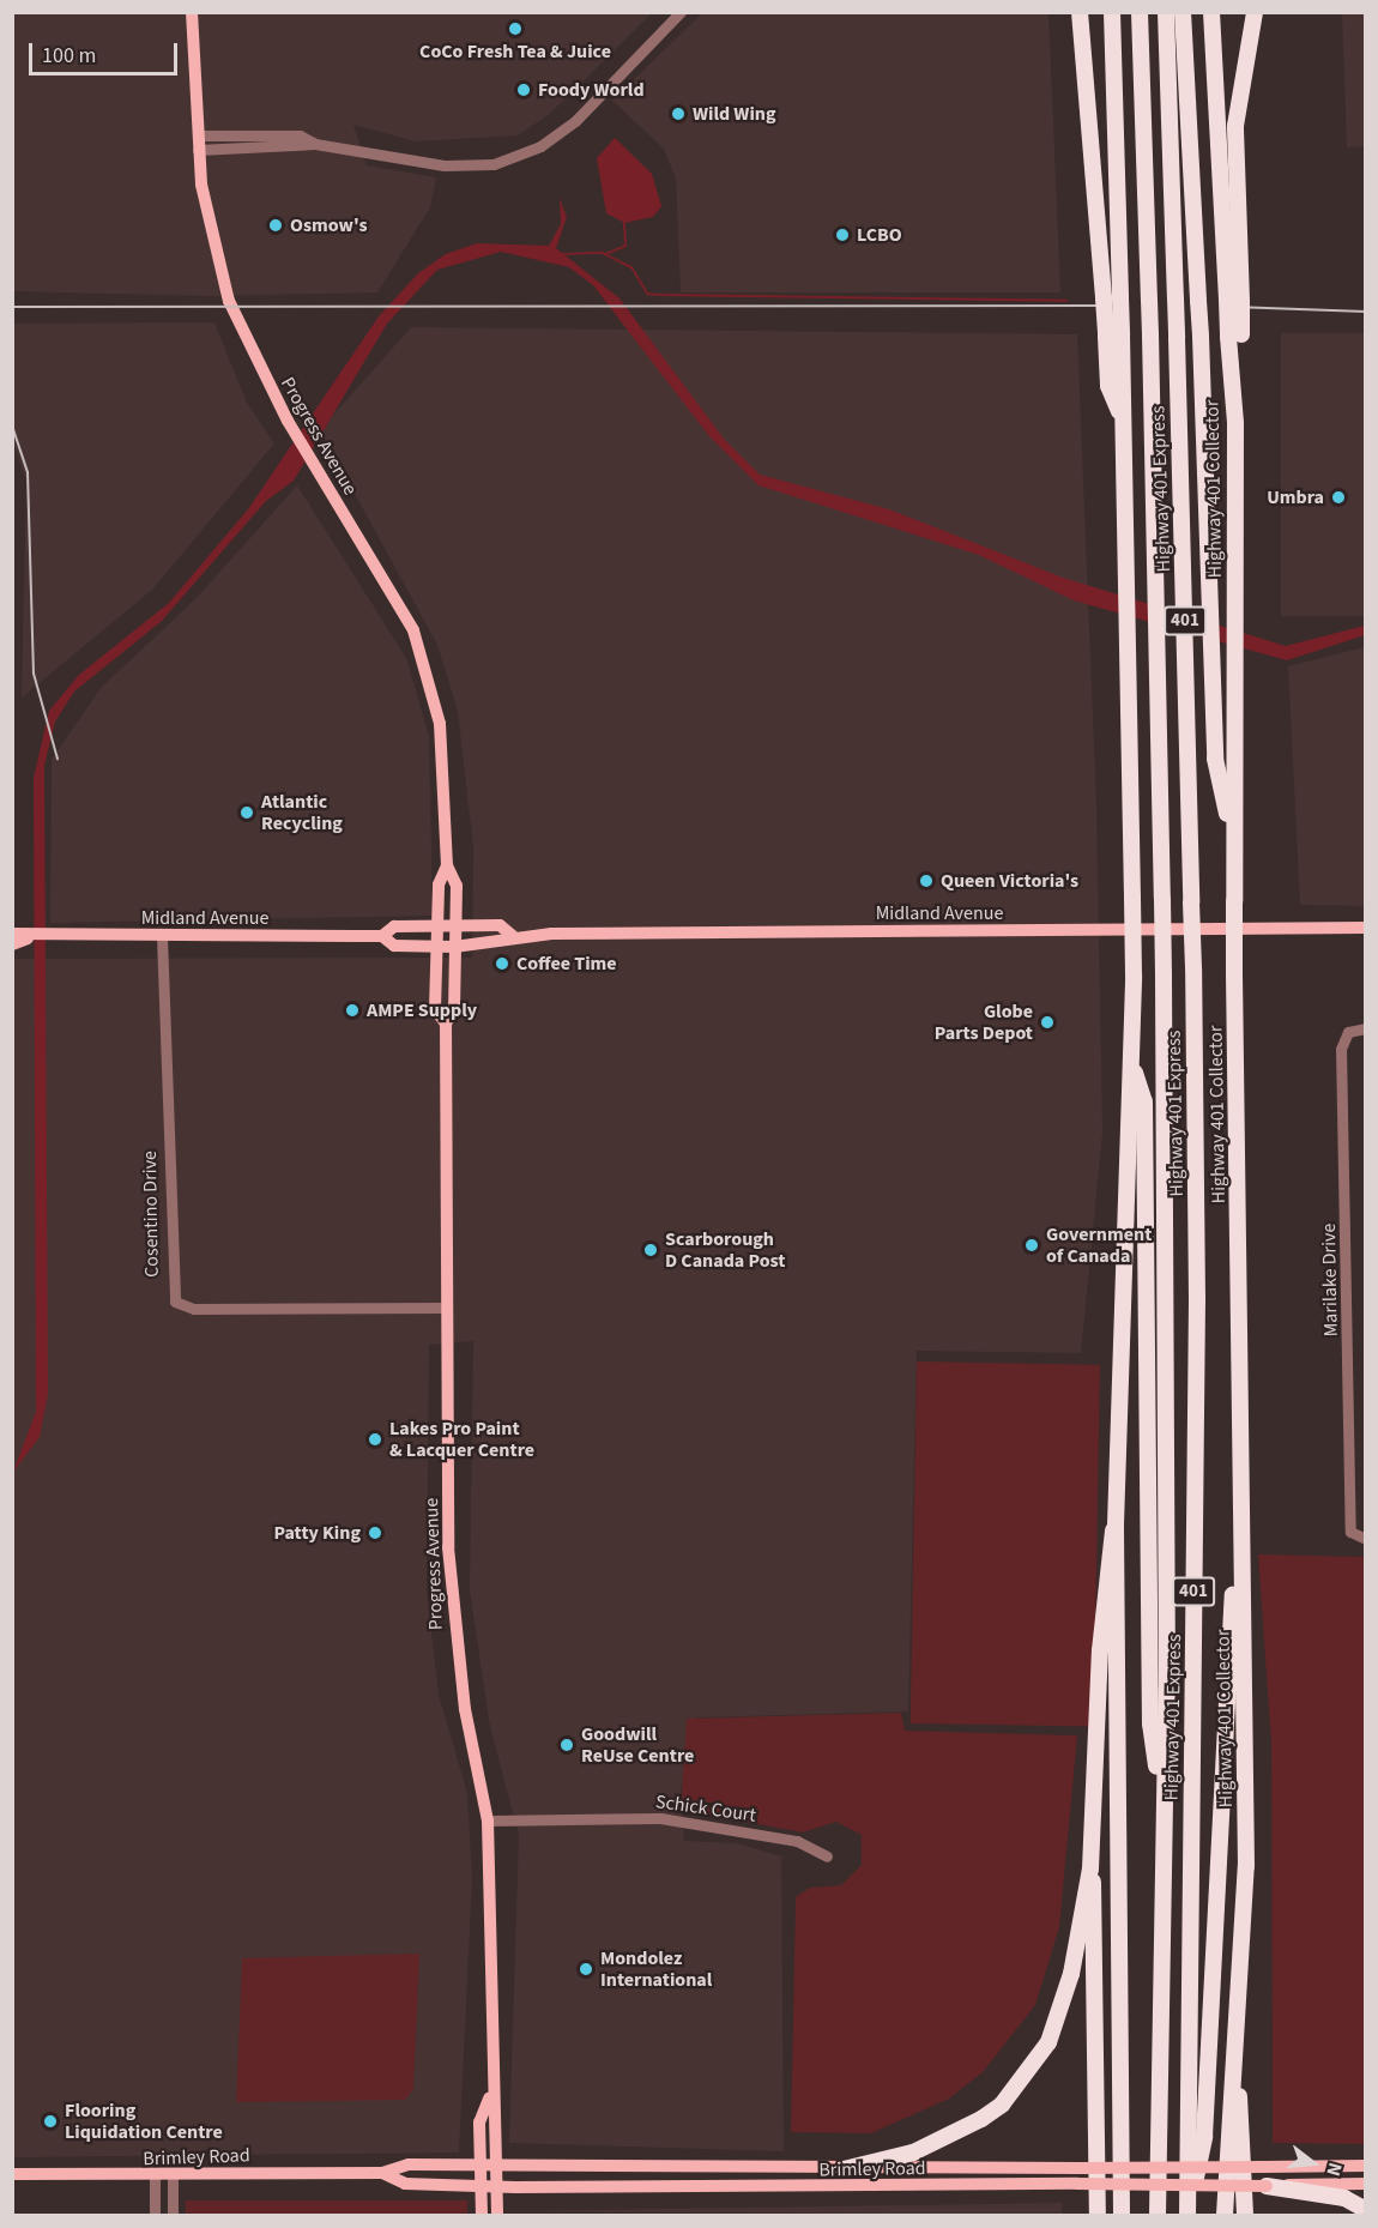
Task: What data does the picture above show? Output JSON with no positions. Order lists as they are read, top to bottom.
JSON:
{
  "streets": {
    "highway": ["Highway 401 Express", "Highway 401 Collector", "401"],
    "main road": ["Progress Avenue", "Midland Avenue", "Brimley Road"],
    "street": ["Cosentino Drive", "Marilake Drive", "Schick Court"]
  },
  "crossings": [
    ["Progress Avenue", "Midland Avenue"],
    ["Progress Avenue", "Cosentino Drive"],
    ["Progress Avenue", "Schick Court"],
    ["Progress Avenue", "Brimley Road"],
    ["Midland Avenue", "Cosentino Drive"]
  ],
  "places": [
    "CoCo Fresh Tea & Juice",
    "Foody World",
    "Wild Wing",
    "Osmow's",
    "LCBO",
    "Umbra",
    "Atlantic Recycling",
    "Queen Victoria's",
    "Coffee Time",
    "AMPE Supply",
    "Globe Parts Depot",
    "Government of Canada",
    "Scarborough D Canada Post",
    "Lakes Pro Paint & Lacquer Centre",
    "Patty King",
    "Goodwill ReUse Centre",
    "Mondolez International",
    "Flooring Liquidation Centre"
  ],
  "scale_bar": "100 m",
  "north": "right"
}
